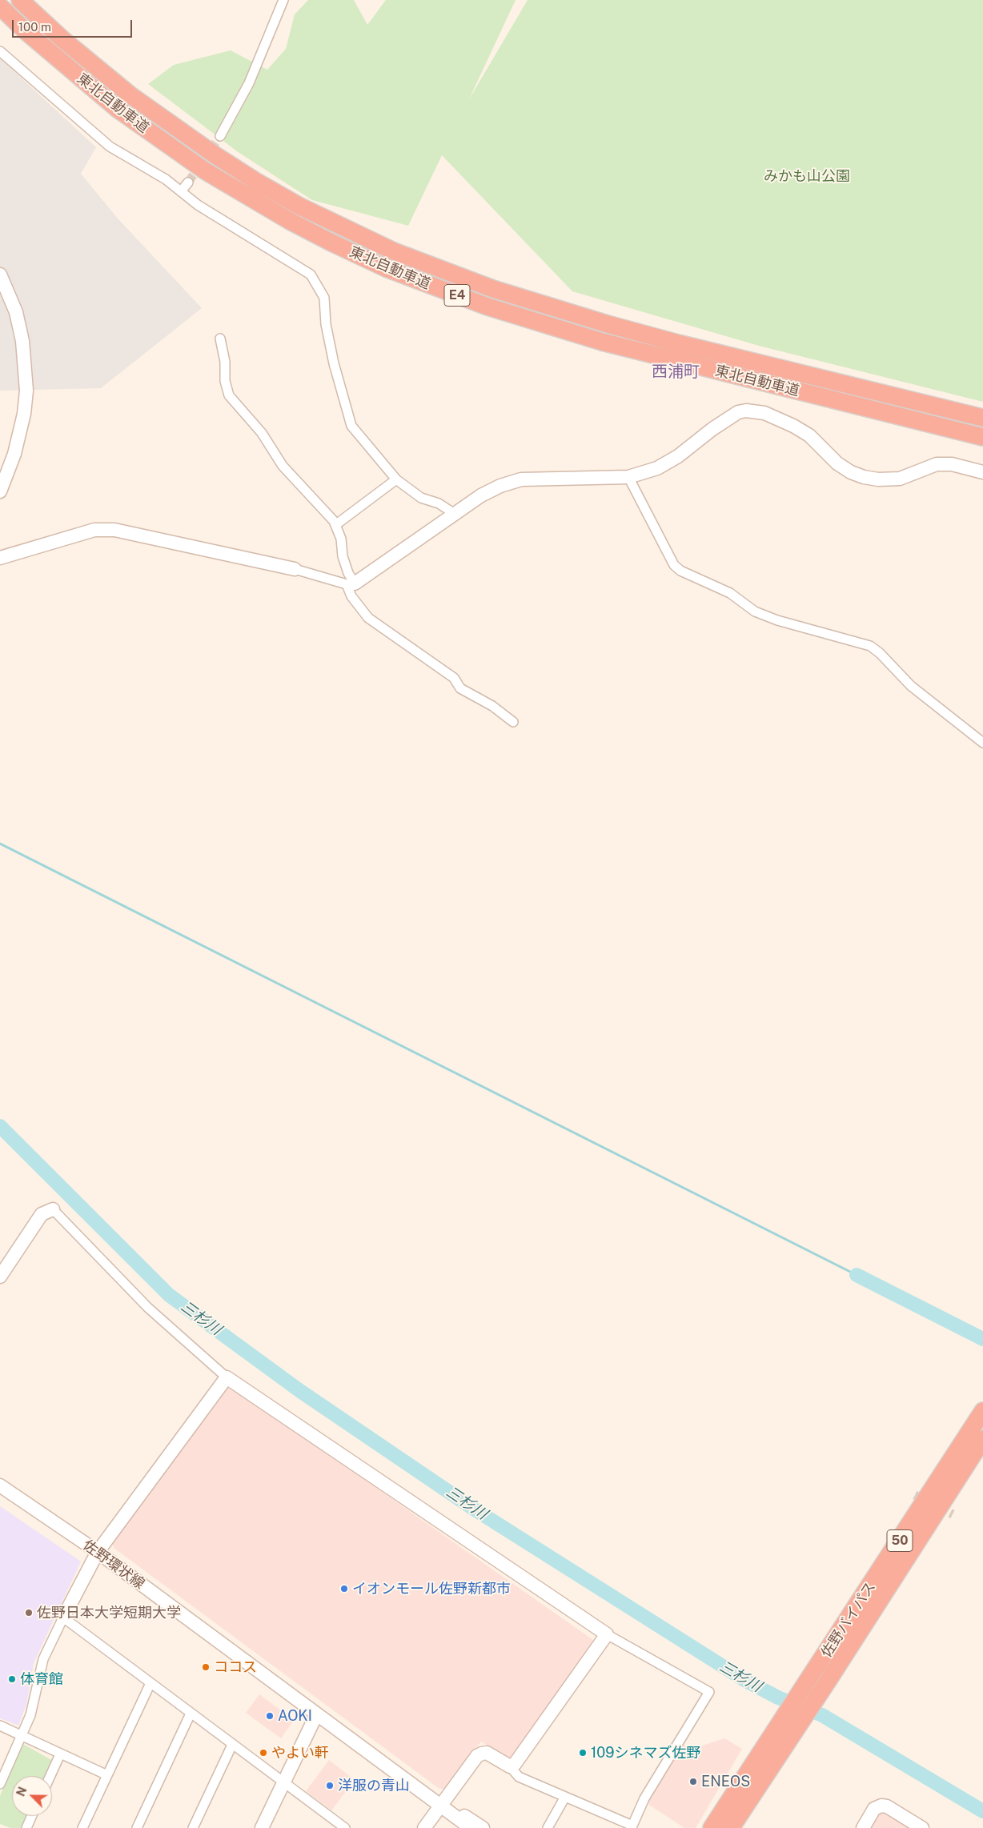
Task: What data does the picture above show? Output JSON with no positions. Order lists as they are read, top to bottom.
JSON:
{
  "streets": {
    "highway": [
      "東北自動車道",
      "E4",
      "50",
      "佐野バイパス"
    ],
    "street": ["佐野環状線"]
  },
  "districts": ["西浦町"],
  "water": ["三杉川"],
  "parks": ["みかも山公園"],
  "places": [
    "イオンモール佐野新都市",
    "佐野日本大学短期大学",
    "ココス",
    "体育館",
    "AOKI",
    "やよい軒",
    "109シネマズ佐野",
    "ENEOS",
    "洋服の青山"
  ],
  "scale_bar": "100 m",
  "north": "top left"
}
